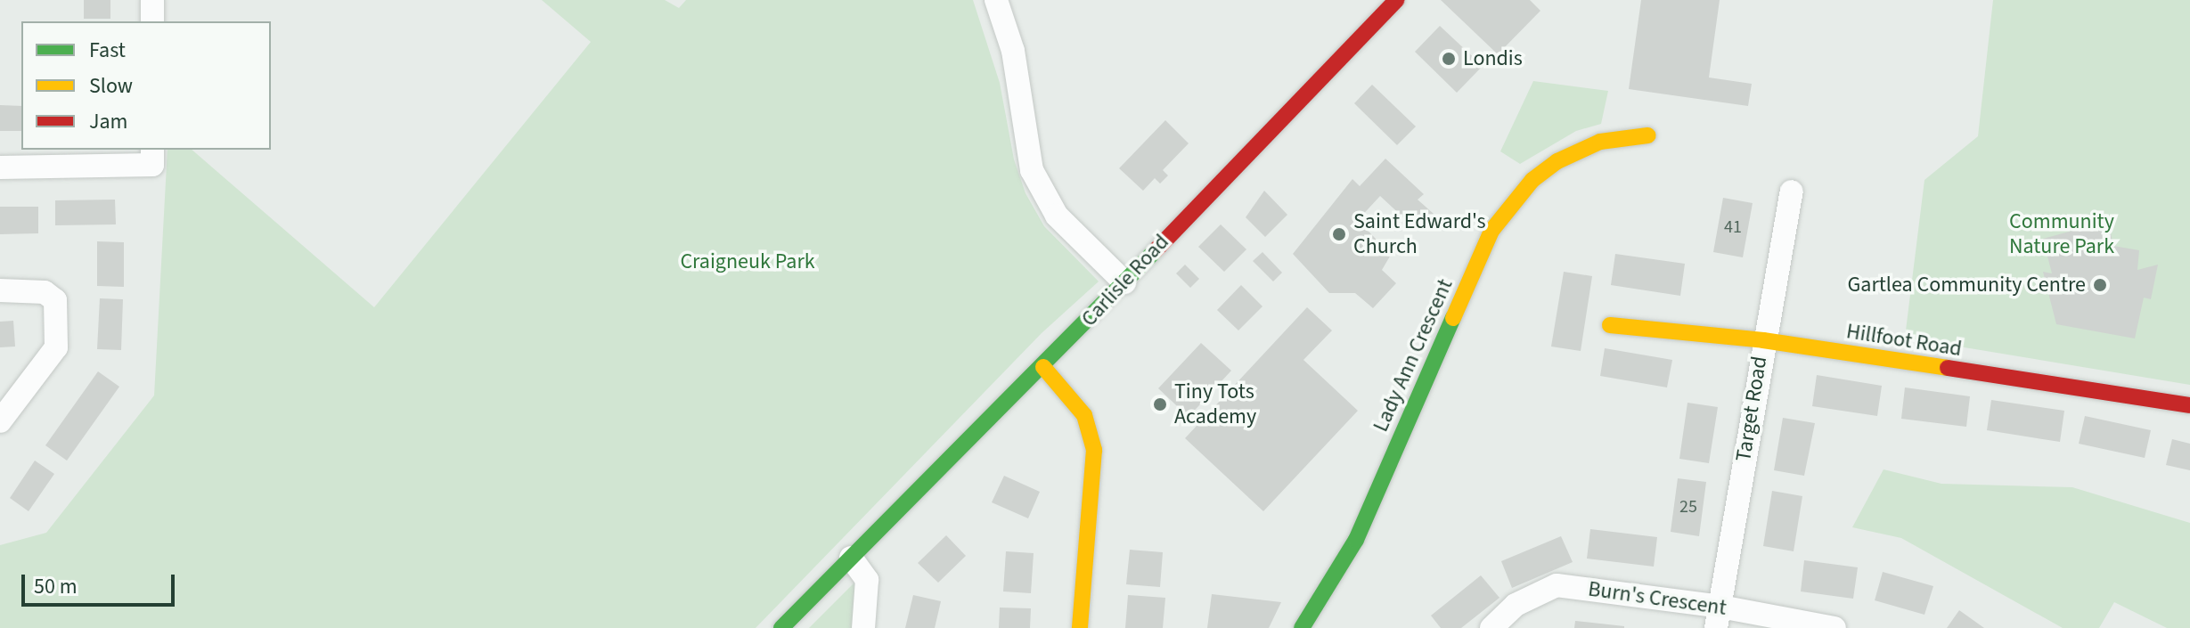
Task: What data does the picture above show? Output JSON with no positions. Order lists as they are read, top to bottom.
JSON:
{
  "streets": {
    "street": [
      "Carlisle Road",
      "Hillfoot Road",
      "Lady Ann Crescent",
      "Target Road",
      "Burn's Crescent"
    ]
  },
  "crossings": [
    ["Hillfoot Road", "Target Road"],
    ["Target Road", "Burn's Crescent"]
  ],
  "parks": ["Community Nature Park", "Craigneuk Park"],
  "places": [
    "Londis",
    "Saint Edward's Church",
    "Gartlea Community Centre",
    "Tiny Tots Academy"
  ],
  "house_numbers": ["41", "25"],
  "legend": ["Fast", "Slow", "Jam"],
  "scale_bar": "50 m"
}
